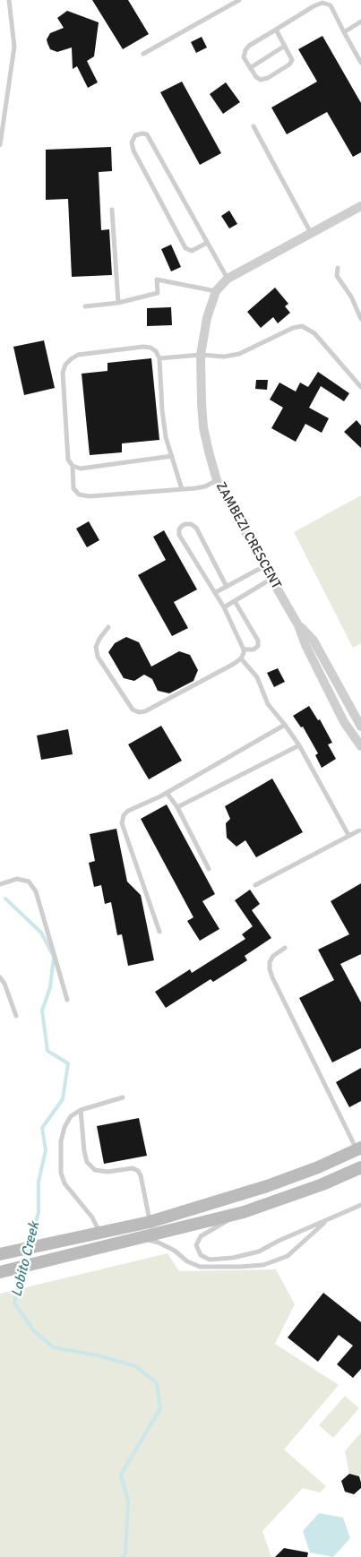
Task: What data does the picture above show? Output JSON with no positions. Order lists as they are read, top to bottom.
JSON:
{
  "streets": {
    "street": ["ZAMBEZI CRESCENT"]
  },
  "water": ["Lobito Creek"]
}
